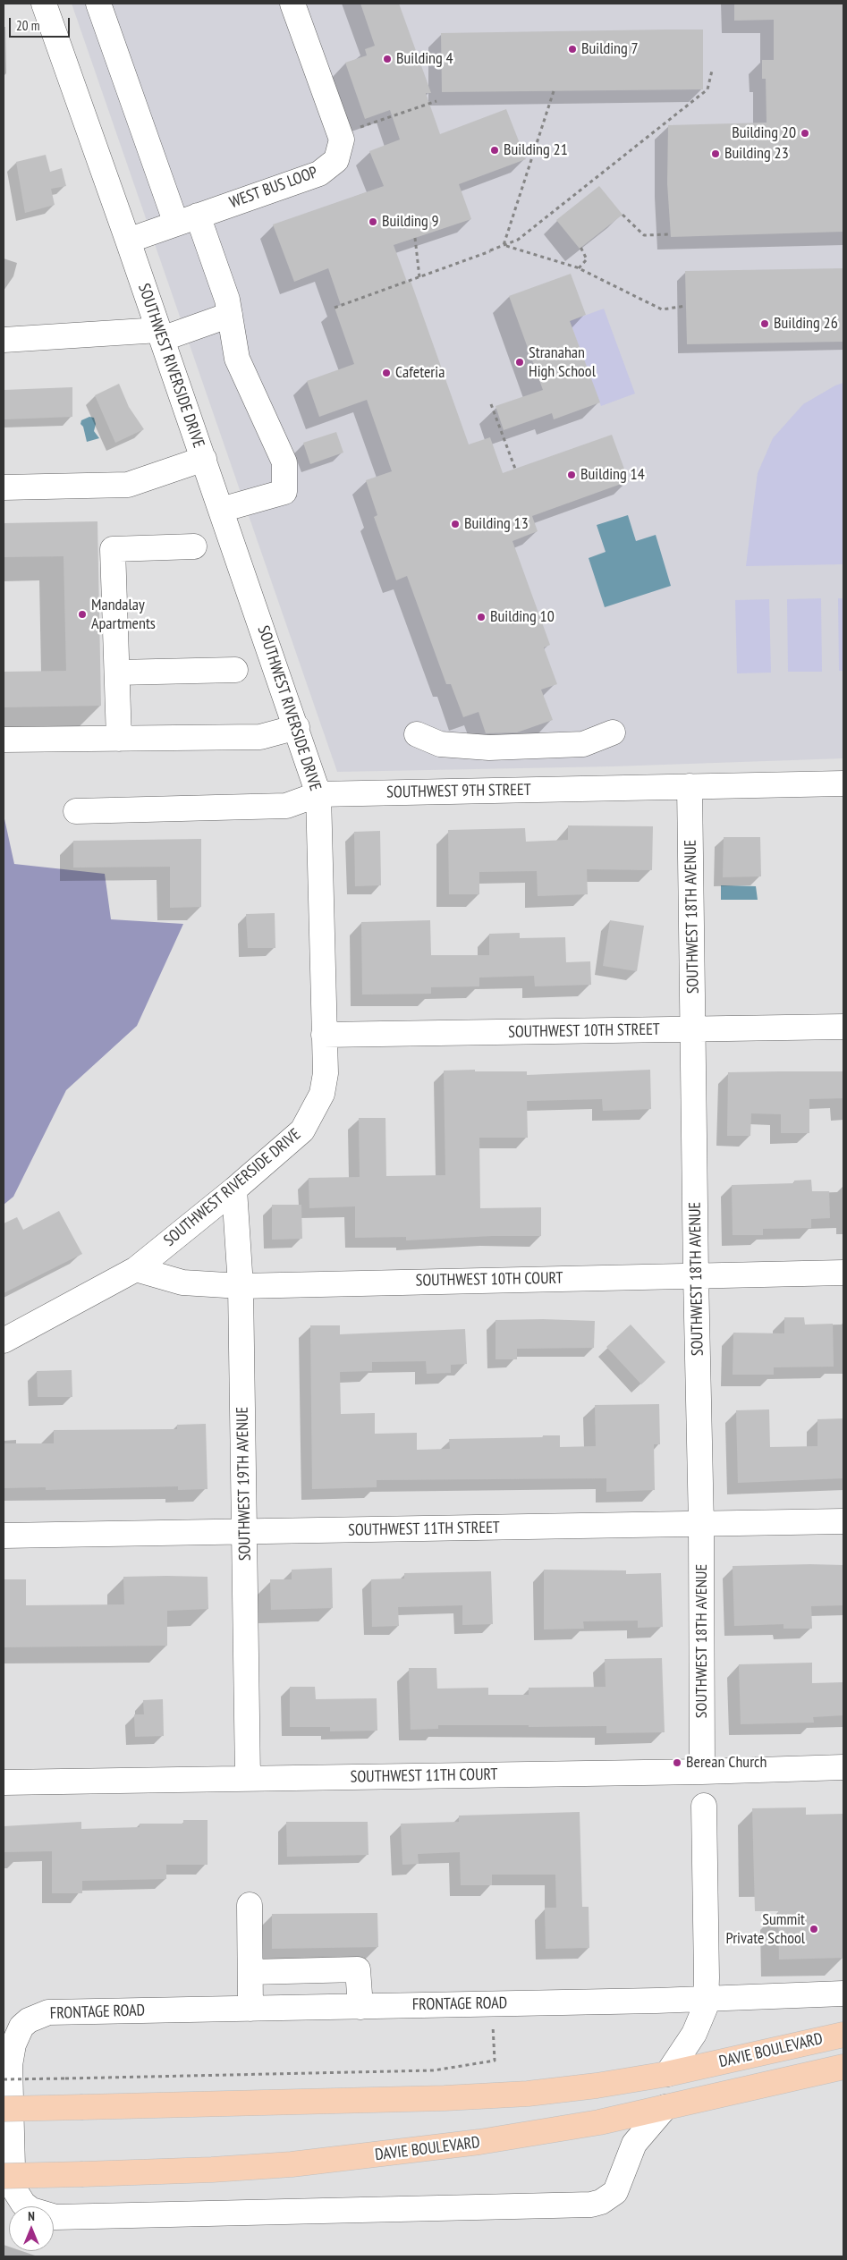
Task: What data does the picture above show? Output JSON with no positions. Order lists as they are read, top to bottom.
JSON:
{
  "streets": {
    "main road": ["DAVIE BOULEVARD"],
    "street": [
      "WEST BUS LOOP",
      "SOUTHWEST RIVERSIDE DRIVE",
      "SOUTHWEST 9TH STREET",
      "SOUTHWEST 18TH AVENUE",
      "SOUTHWEST 10TH STREET",
      "SOUTHWEST 10TH COURT",
      "SOUTHWEST 19TH AVENUE",
      "SOUTHWEST 11TH STREET",
      "SOUTHWEST 11TH COURT",
      "FRONTAGE ROAD"
    ]
  },
  "crossings": [
    ["WEST BUS LOOP", "SOUTHWEST RIVERSIDE DRIVE"],
    ["SOUTHWEST RIVERSIDE DRIVE", "SOUTHWEST 9TH STREET"],
    ["SOUTHWEST RIVERSIDE DRIVE", "SOUTHWEST 10TH STREET"],
    ["SOUTHWEST RIVERSIDE DRIVE", "SOUTHWEST 10TH COURT"],
    ["SOUTHWEST RIVERSIDE DRIVE", "SOUTHWEST 19TH AVENUE"],
    ["SOUTHWEST 9TH STREET", "SOUTHWEST 18TH AVENUE"],
    ["SOUTHWEST 18TH AVENUE", "SOUTHWEST 10TH STREET"],
    ["SOUTHWEST 18TH AVENUE", "SOUTHWEST 10TH COURT"],
    ["SOUTHWEST 18TH AVENUE", "SOUTHWEST 11TH STREET"],
    ["SOUTHWEST 18TH AVENUE", "SOUTHWEST 11TH COURT"],
    ["SOUTHWEST 10TH COURT", "SOUTHWEST 19TH AVENUE"],
    ["SOUTHWEST 19TH AVENUE", "SOUTHWEST 11TH STREET"],
    ["SOUTHWEST 19TH AVENUE", "SOUTHWEST 11TH COURT"],
    ["FRONTAGE ROAD", "DAVIE BOULEVARD"]
  ],
  "places": [
    "Building 7",
    "Building 4",
    "Building 20",
    "Building 21",
    "Building 23",
    "Building 9",
    "Building 26",
    "Stranahan High School",
    "Cafeteria",
    "Building 14",
    "Building 13",
    "Mandalay Apartments",
    "Building 10",
    "Berean Church",
    "Summit Private School"
  ],
  "scale_bar": "20 m",
  "north": "top"
}
